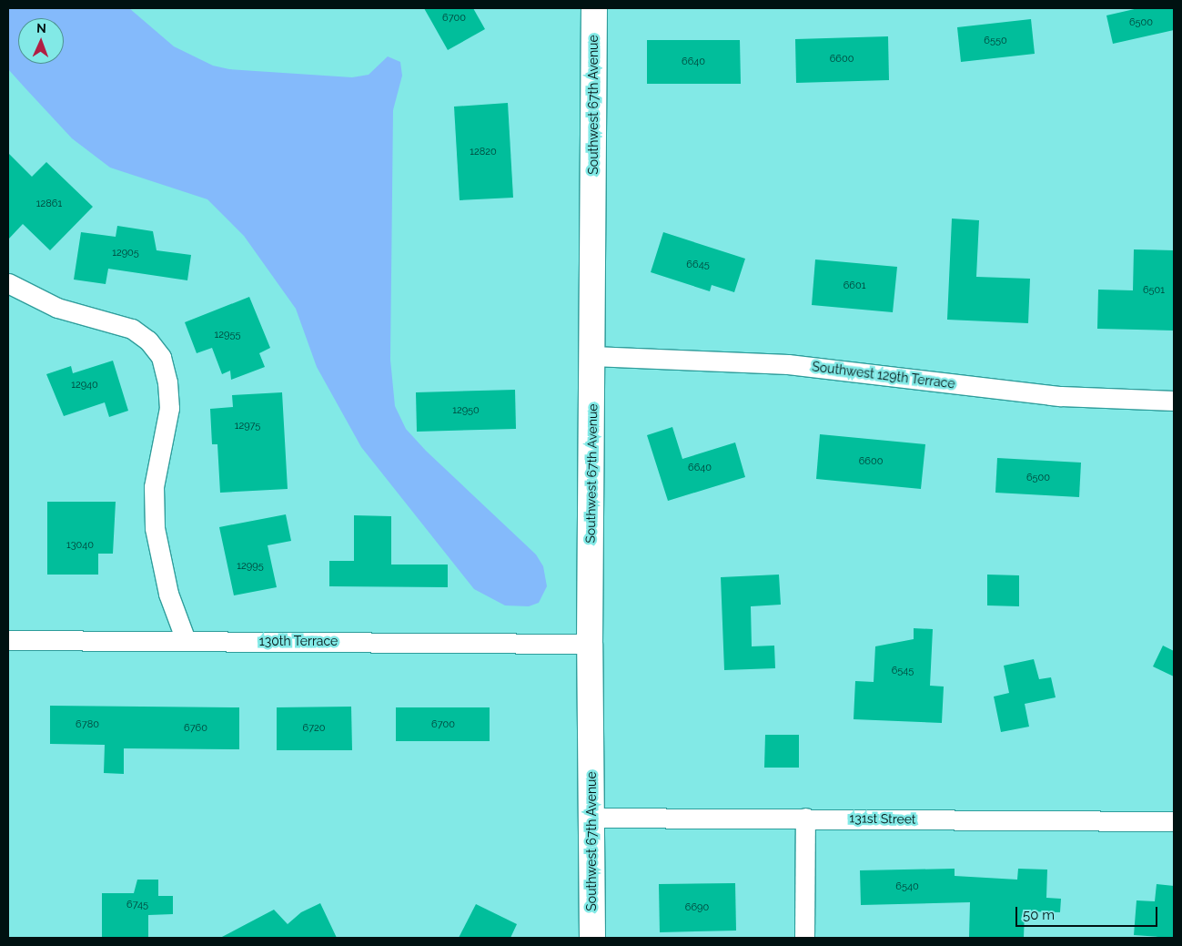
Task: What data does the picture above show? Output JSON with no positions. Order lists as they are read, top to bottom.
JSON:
{
  "streets": {
    "main road": ["Southwest 67th Avenue"],
    "street": ["Southwest 129th Terrace", "130th Terrace", "131st Street"]
  },
  "crossings": [
    ["Southwest 67th Avenue", "Southwest 129th Terrace"],
    ["Southwest 67th Avenue", "130th Terrace"],
    ["Southwest 67th Avenue", "131st Street"]
  ],
  "house_numbers": [
    "6700",
    "6500",
    "6550",
    "6600",
    "6640",
    "12820",
    "12861",
    "12905",
    "6645",
    "6601",
    "6501",
    "12955",
    "12940",
    "12950",
    "12975",
    "6600",
    "6640",
    "6500",
    "13040",
    "12995",
    "6545",
    "6780",
    "6700",
    "6760",
    "6720",
    "6540",
    "6745",
    "6690"
  ],
  "scale_bar": "50 m",
  "north": "top"
}
